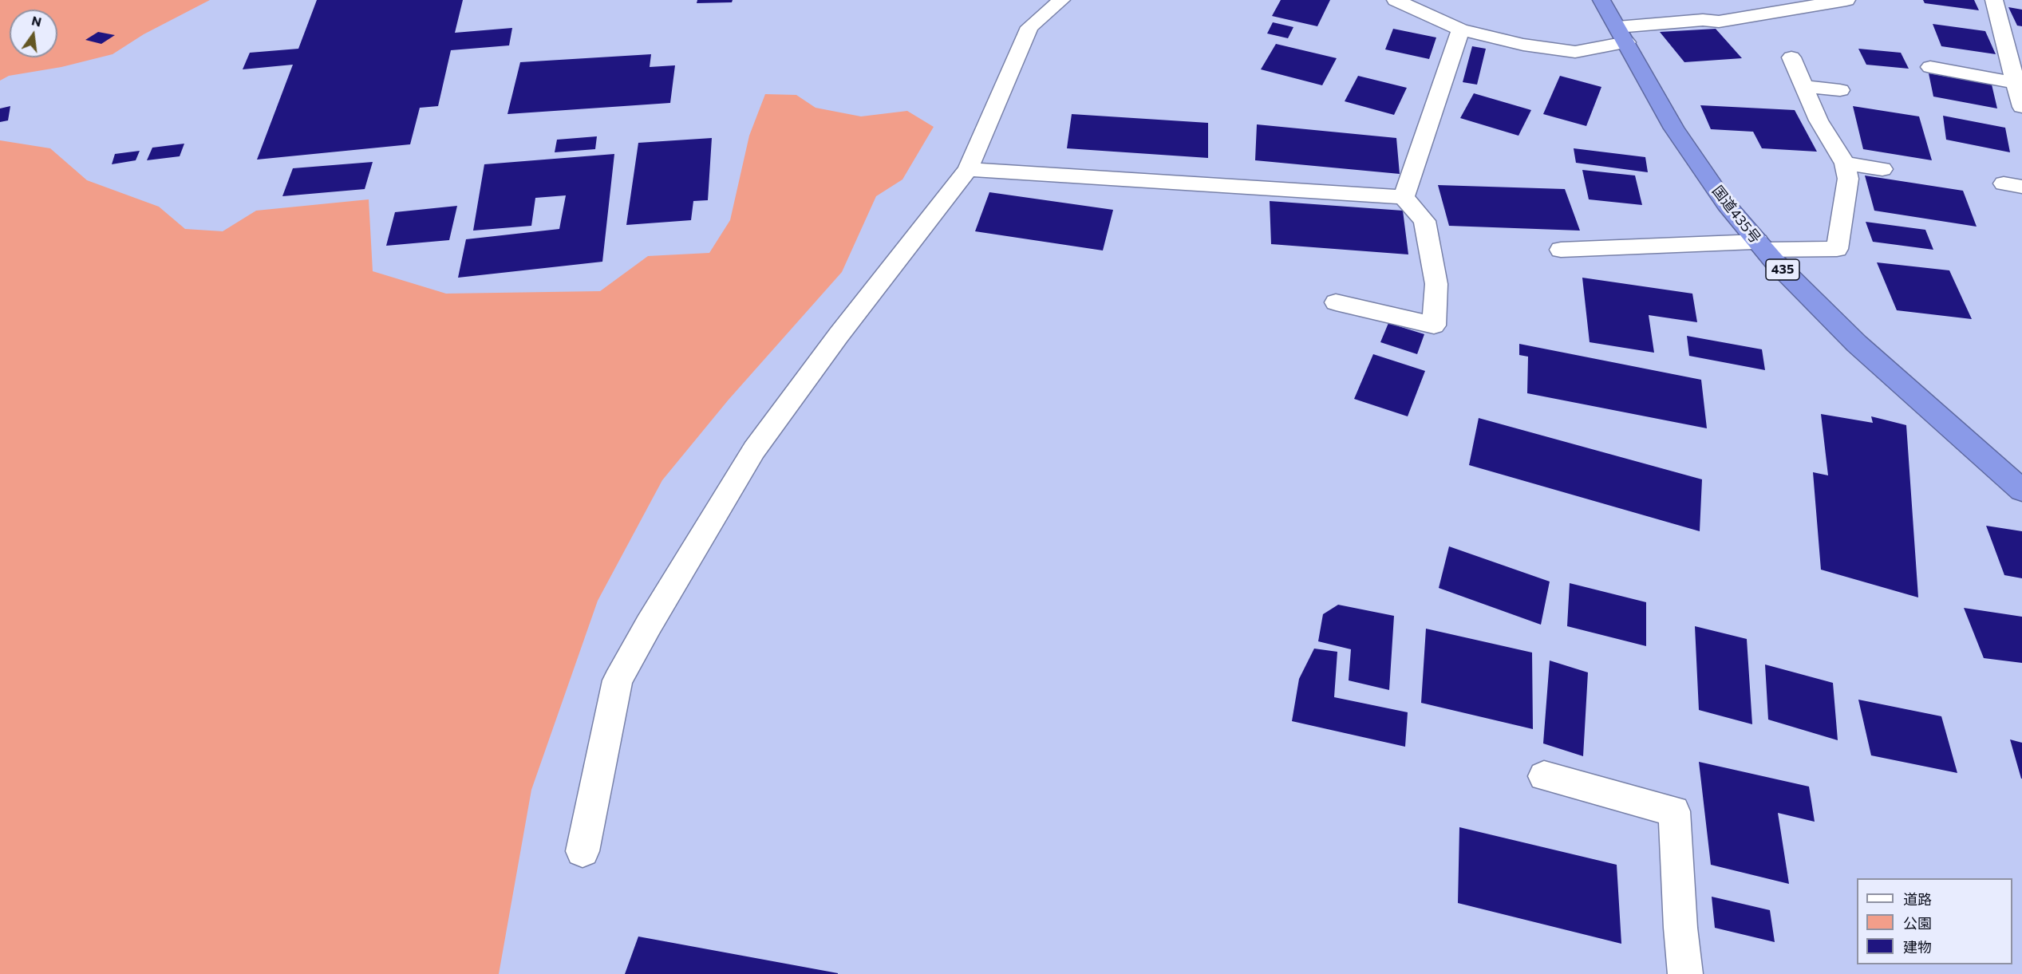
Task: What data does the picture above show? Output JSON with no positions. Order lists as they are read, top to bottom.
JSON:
{
  "streets": {
    "highway": ["国道435号", "435"]
  },
  "legend": ["道路", "公園", "建物"],
  "north": "top"
}
